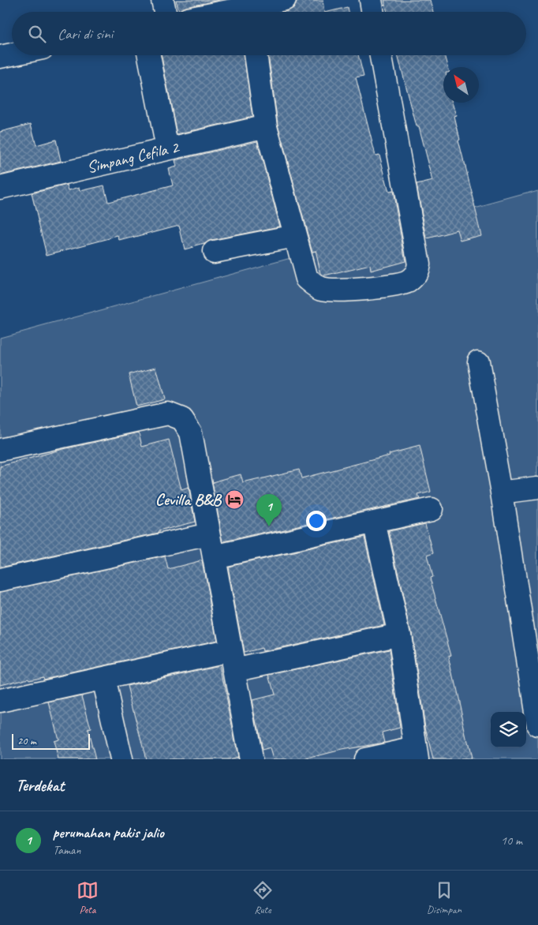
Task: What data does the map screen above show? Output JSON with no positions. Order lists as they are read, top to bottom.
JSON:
{
  "streets": {
    "street": ["Simpang Cefila 2"]
  },
  "places": {
    "hotel": ["Cevilla B&B"]
  },
  "scale_bar": "20 m",
  "north": "top left",
  "page": {
    "search": "Cari di sini",
    "pins": "1",
    "scale": "20 m",
    "heading": "Terdekat",
    "list": [
      {
        "mark": "1",
        "name": "perumahan pakis jalio",
        "note": "Taman",
        "value": "10 m"
      }
    ],
    "nav": ["Peta", "Rute", "Disimpan"]
  }
}
